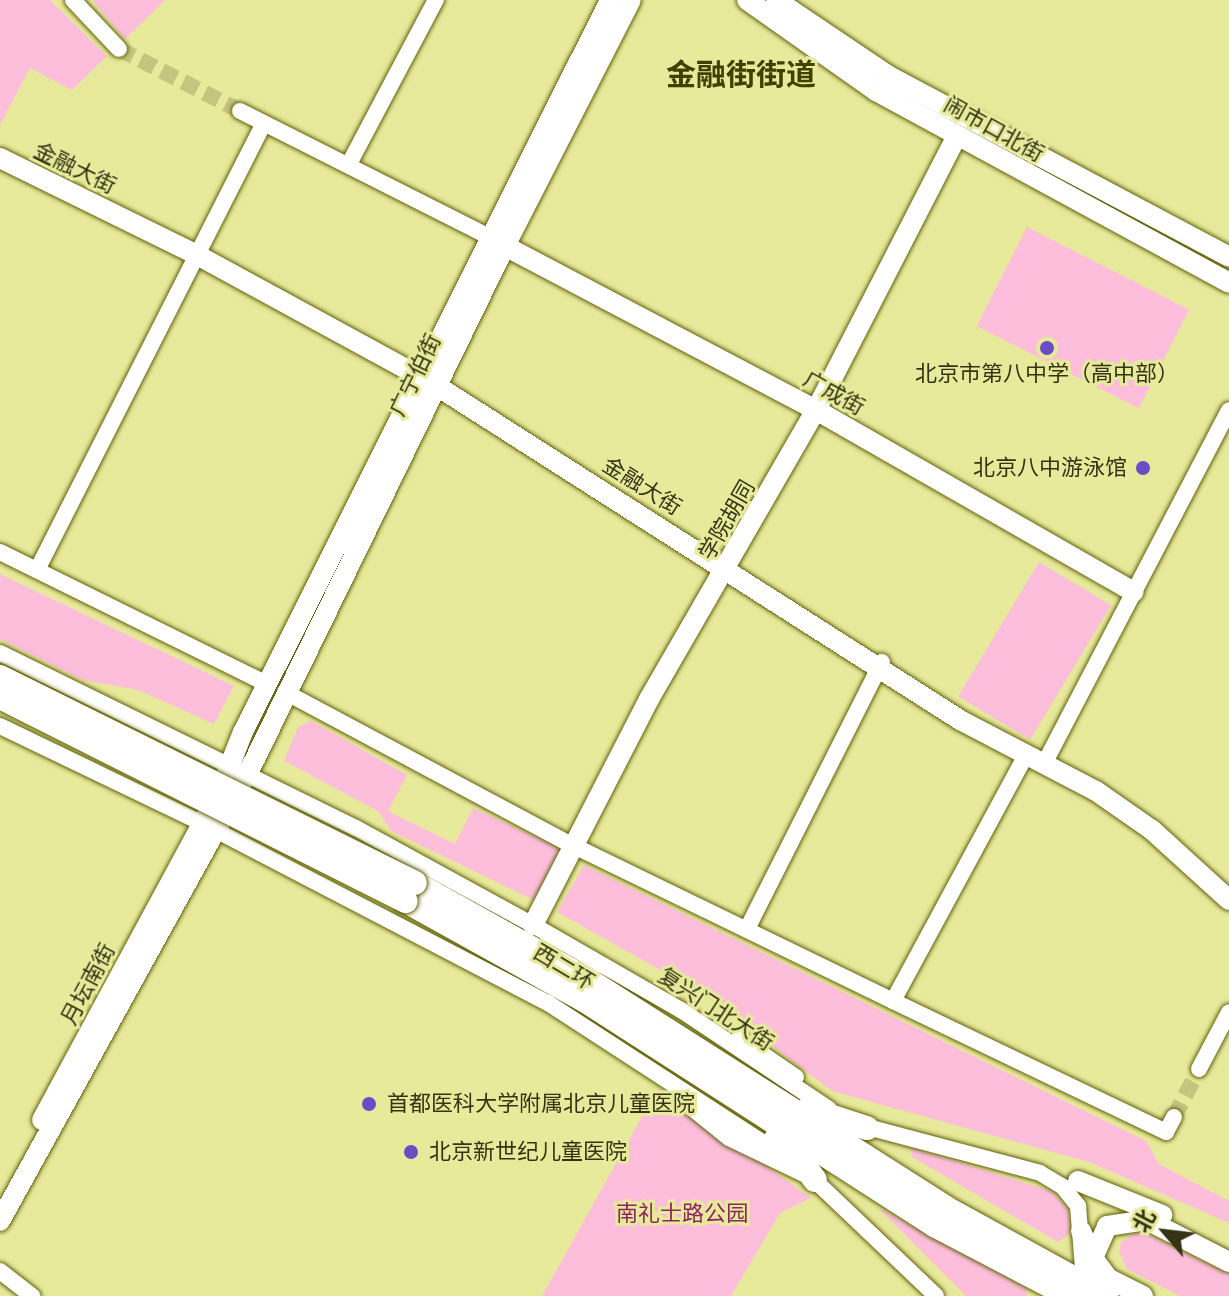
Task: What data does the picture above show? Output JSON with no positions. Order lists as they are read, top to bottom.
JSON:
{
  "streets": {
    "highway": ["西二环"],
    "main road": [
      "闹市口北街",
      "金融大街",
      "广宁伯街",
      "广成街",
      "学院胡同",
      "月坛南街"
    ],
    "street": ["复兴门北大街"]
  },
  "crossings": [
    ["闹市口北街", "学院胡同"],
    ["金融大街", "广宁伯街"],
    ["金融大街", "学院胡同"],
    ["广宁伯街", "广成街"],
    ["广宁伯街", "月坛南街"],
    ["广宁伯街", "复兴门北大街"],
    ["广成街", "学院胡同"],
    ["学院胡同", "复兴门北大街"]
  ],
  "districts": ["金融街街道"],
  "parks": ["南礼士路公园"],
  "places": [
    "北京市第八中学（高中部）",
    "北京八中游泳馆",
    "首都医科大学附属北京儿童医院",
    "北京新世纪儿童医院"
  ],
  "north": "top left"
}
